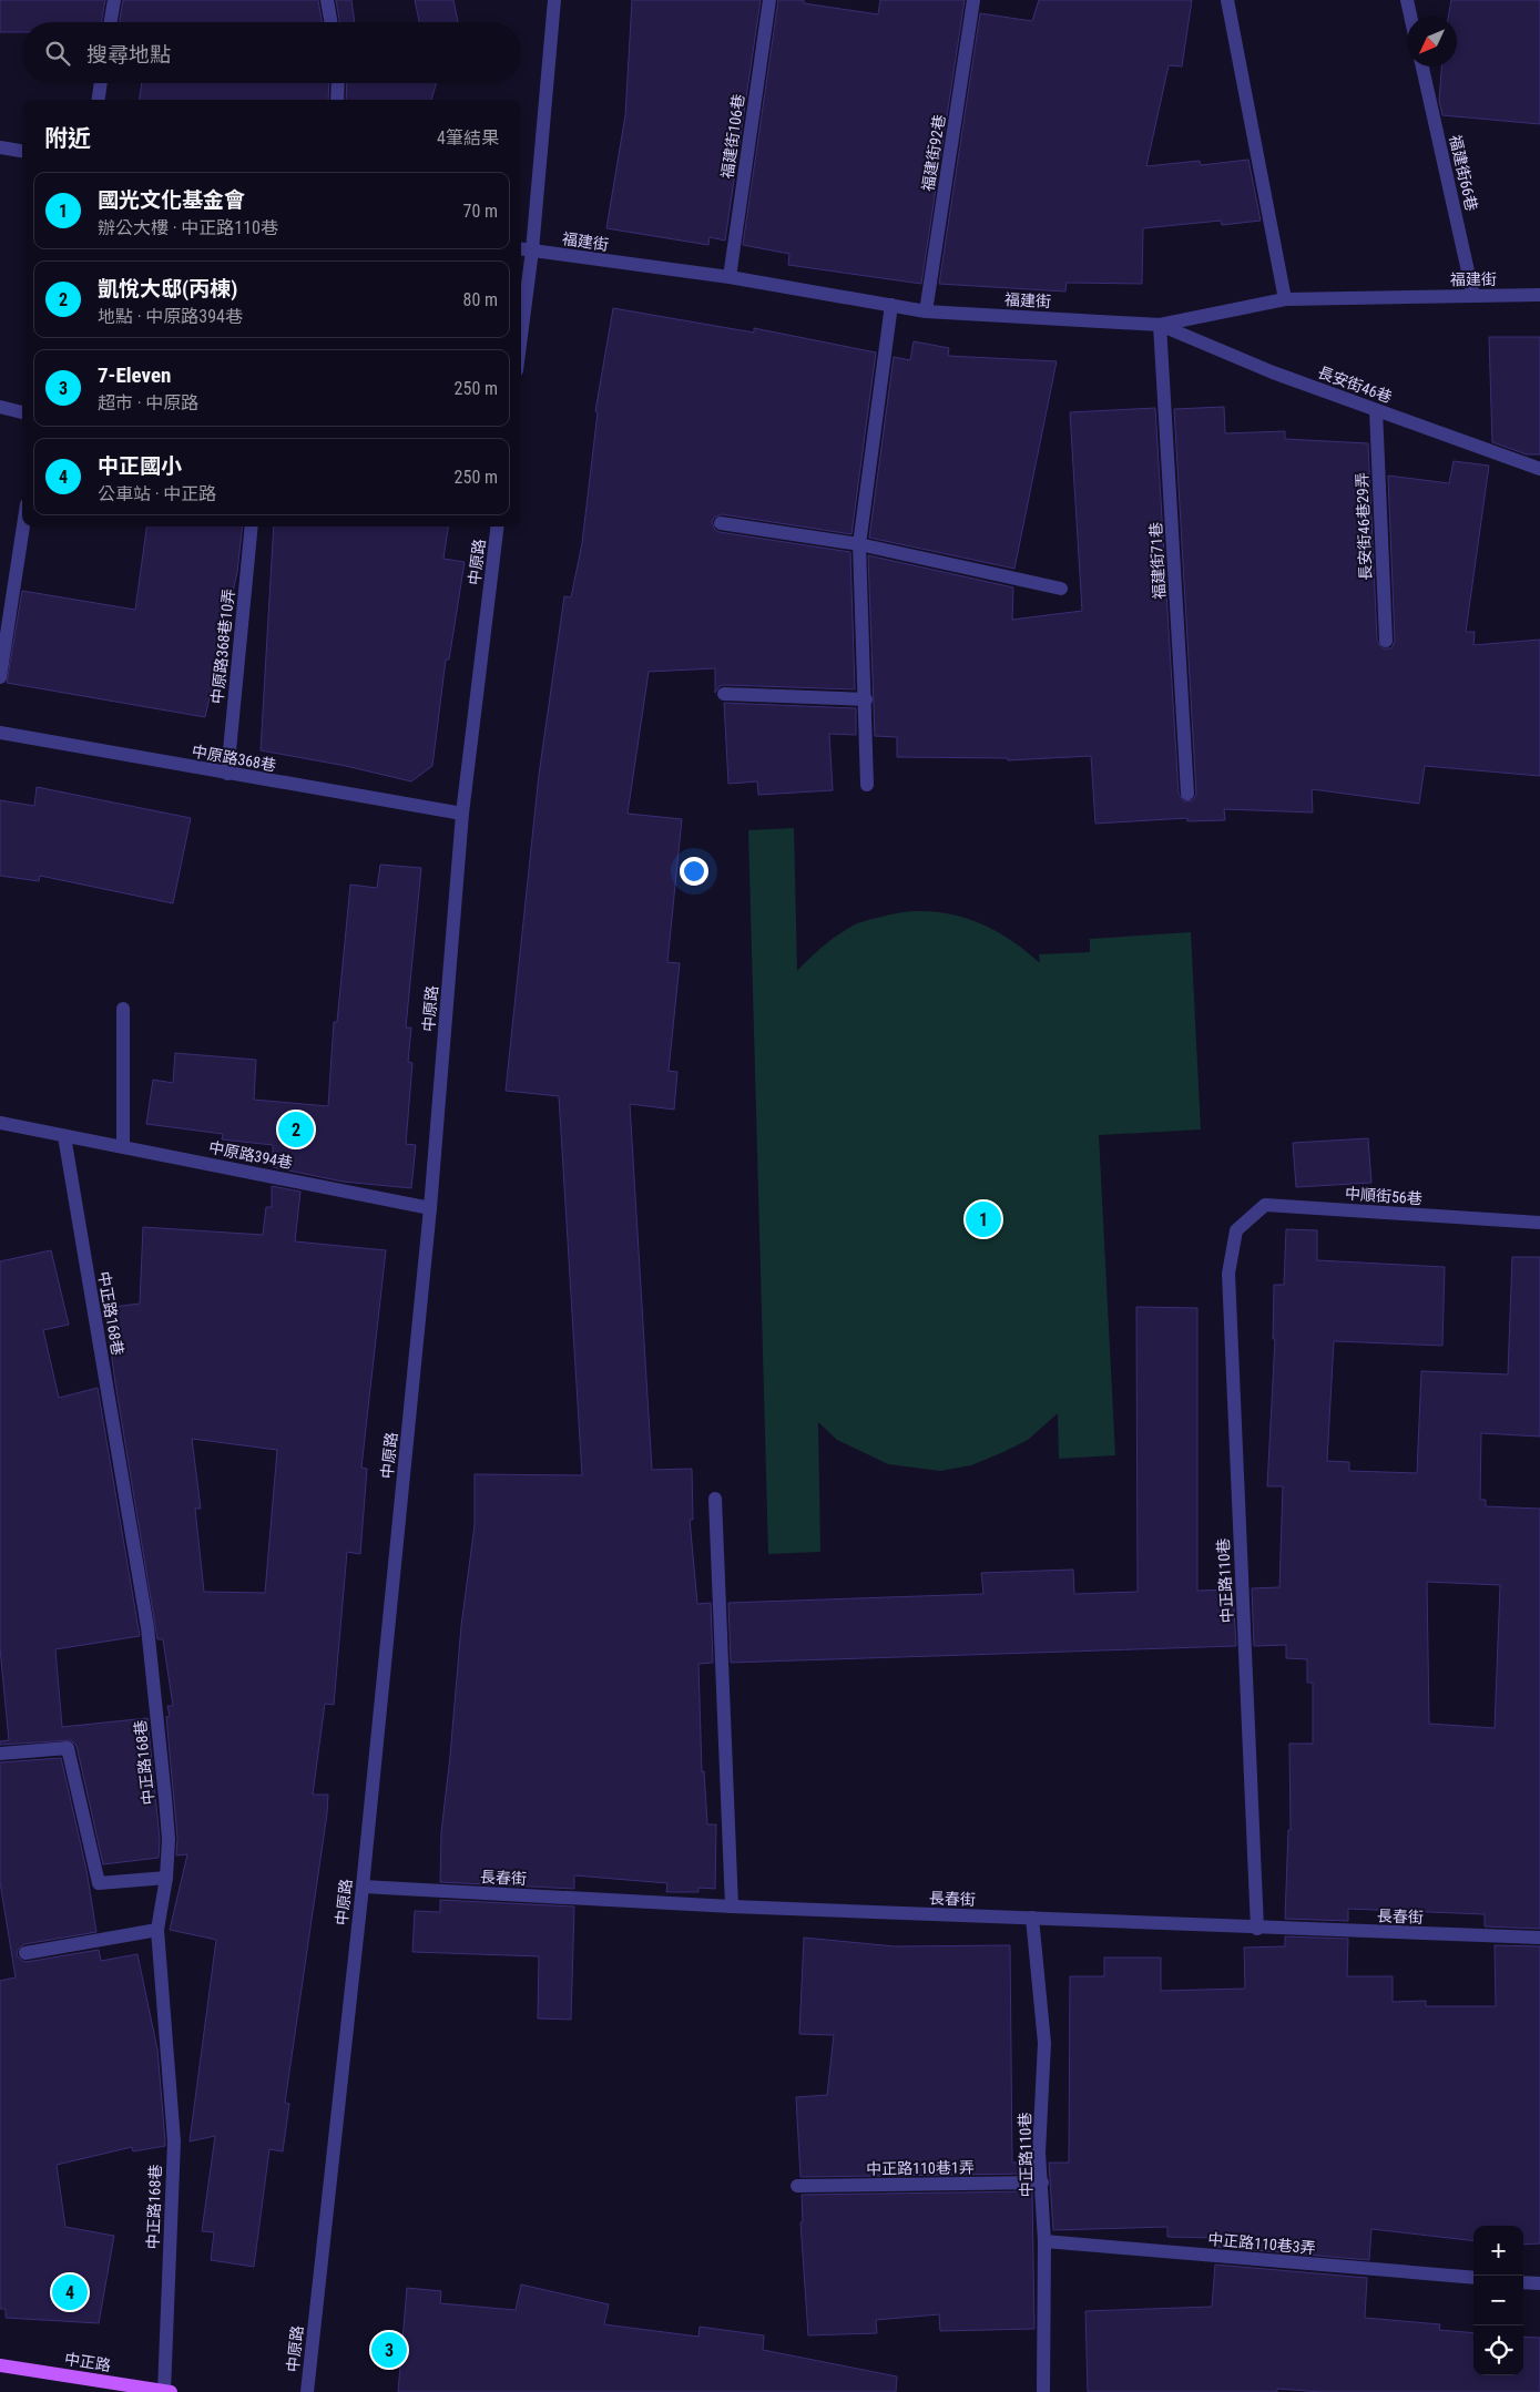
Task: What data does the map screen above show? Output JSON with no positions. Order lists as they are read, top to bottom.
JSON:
{
  "streets": {
    "main road": ["中正路"],
    "street": [
      "福建街106巷",
      "福建街92巷",
      "福建街66巷",
      "福建街",
      "長安街46巷",
      "長安街46巷29弄",
      "福建街71巷",
      "中原路",
      "中原路368巷10弄",
      "中原路368巷",
      "中原路394巷",
      "中順街56巷",
      "中正路168巷",
      "中正路110巷",
      "長春街",
      "中正路110巷1弄",
      "中正路110巷3弄"
    ]
  },
  "crossings": [
    ["福建街106巷", "福建街"],
    ["福建街92巷", "福建街"],
    ["福建街66巷", "福建街"],
    ["福建街", "長安街46巷"],
    ["福建街", "福建街71巷"],
    ["長安街46巷", "長安街46巷29弄"],
    ["長安街46巷", "福建街71巷"],
    ["中原路", "中原路368巷"],
    ["中原路", "中原路394巷"],
    ["中原路", "長春街"],
    ["中原路368巷10弄", "中原路368巷"],
    ["中原路394巷", "中正路168巷"],
    ["中順街56巷", "中正路110巷"],
    ["中正路168巷", "中正路"],
    ["中正路110巷", "長春街"],
    ["中正路110巷", "中正路110巷1弄"],
    ["中正路110巷", "中正路110巷3弄"]
  ],
  "north": "bottom left",
  "page": {
    "search": "搜尋地點",
    "heading": ["附近", "4筆結果"],
    "list": [
      {
        "mark": "1",
        "name": "國光文化基金會",
        "note": "辦公大樓 · 中正路110巷",
        "value": "70 m"
      },
      {
        "mark": "2",
        "name": "凱悅大邸(丙棟)",
        "note": "地點 · 中原路394巷",
        "value": "80 m"
      },
      {
        "mark": "3",
        "name": "7-Eleven",
        "note": "超市 · 中原路",
        "value": "250 m"
      },
      {
        "mark": "4",
        "name": "中正國小",
        "note": "公車站 · 中正路",
        "value": "250 m"
      }
    ],
    "pins": [
      "2",
      "1",
      "4",
      "3"
    ],
    "map_buttons": ["+", "−"]
  }
}
